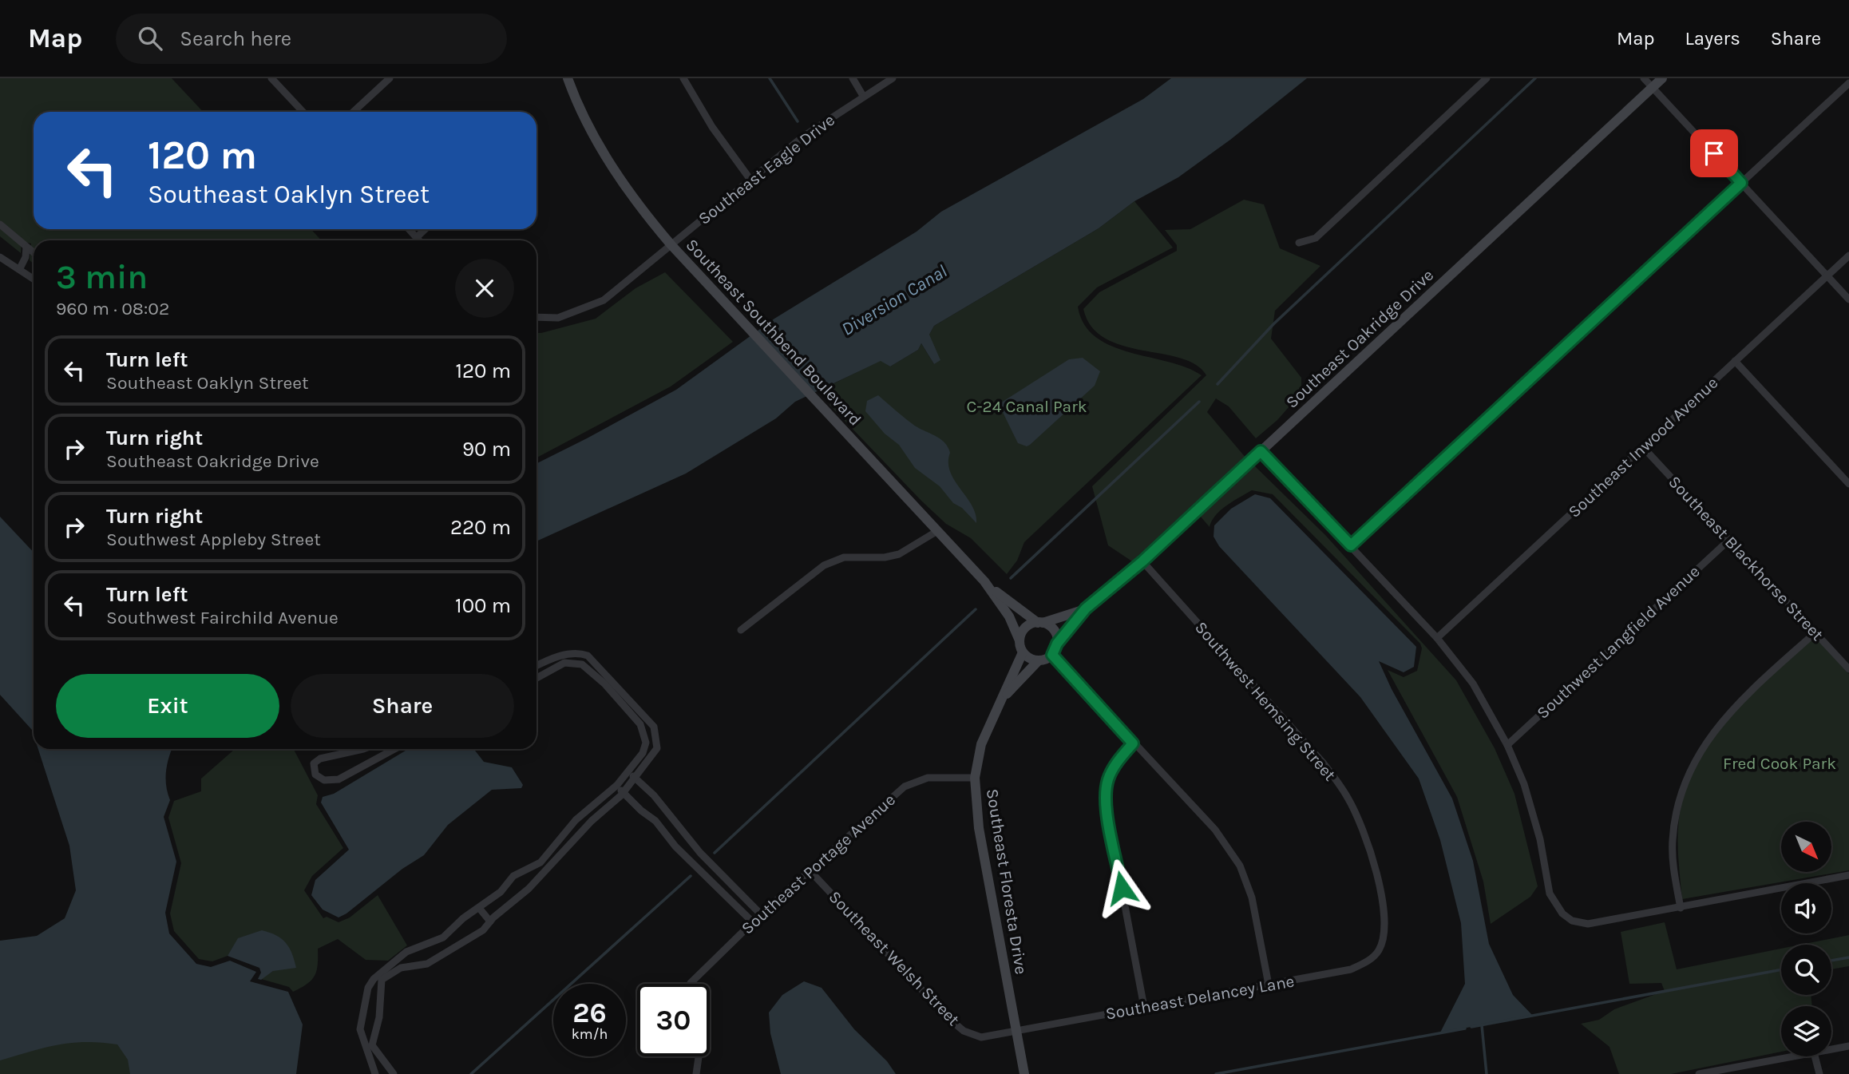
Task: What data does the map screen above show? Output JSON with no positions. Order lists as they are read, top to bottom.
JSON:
{
  "streets": {
    "street": [
      "Southeast Eagle Drive",
      "Southeast Southbend Boulevard",
      "Southeast Oakridge Drive",
      "Southeast Inwood Avenue",
      "Southeast Blackhorse Street",
      "Southwest Langfield Avenue",
      "Southwest Hemsing Street",
      "Southeast Portage Avenue",
      "Southeast Floresta Drive",
      "Southeast Welsh Street",
      "Southeast Delancey Lane"
    ]
  },
  "crossings": [
    ["Southeast Eagle Drive", "Southeast Southbend Boulevard"],
    ["Southeast Southbend Boulevard", "Southeast Oakridge Drive"],
    ["Southeast Southbend Boulevard", "Southeast Floresta Drive"],
    ["Southeast Oakridge Drive", "Southwest Hemsing Street"],
    ["Southeast Oakridge Drive", "Southeast Floresta Drive"],
    ["Southeast Inwood Avenue", "Southeast Blackhorse Street"],
    ["Southeast Blackhorse Street", "Southwest Langfield Avenue"],
    ["Southwest Hemsing Street", "Southeast Delancey Lane"],
    ["Southeast Portage Avenue", "Southeast Floresta Drive"],
    ["Southeast Portage Avenue", "Southeast Welsh Street"],
    ["Southeast Floresta Drive", "Southeast Welsh Street"],
    ["Southeast Floresta Drive", "Southeast Delancey Lane"],
    ["Southeast Welsh Street", "Southeast Delancey Lane"]
  ],
  "water": ["Diversion Canal"],
  "parks": ["C-24 Canal Park", "Fred Cook Park"],
  "north": "bottom right",
  "page": {
    "header": "Map",
    "search": "Search here",
    "nav": ["Map", "Layers", "Share"],
    "turn": ["120 m", "Southeast Oaklyn Street"],
    "heading": ["3 min", "960 m · 08:02"],
    "list": [
      {
        "name": "Turn left",
        "note": "Southeast Oaklyn Street",
        "value": "120 m"
      },
      {
        "name": "Turn right",
        "note": "Southeast Oakridge Drive",
        "value": "90 m"
      },
      {
        "name": "Turn right",
        "note": "Southwest Appleby Street",
        "value": "220 m"
      },
      {
        "name": "Turn left",
        "note": "Southwest Fairchild Avenue",
        "value": "100 m"
      }
    ],
    "buttons": ["Exit", "Share"],
    "speed": "26 km/h",
    "limit": "30"
  }
}
